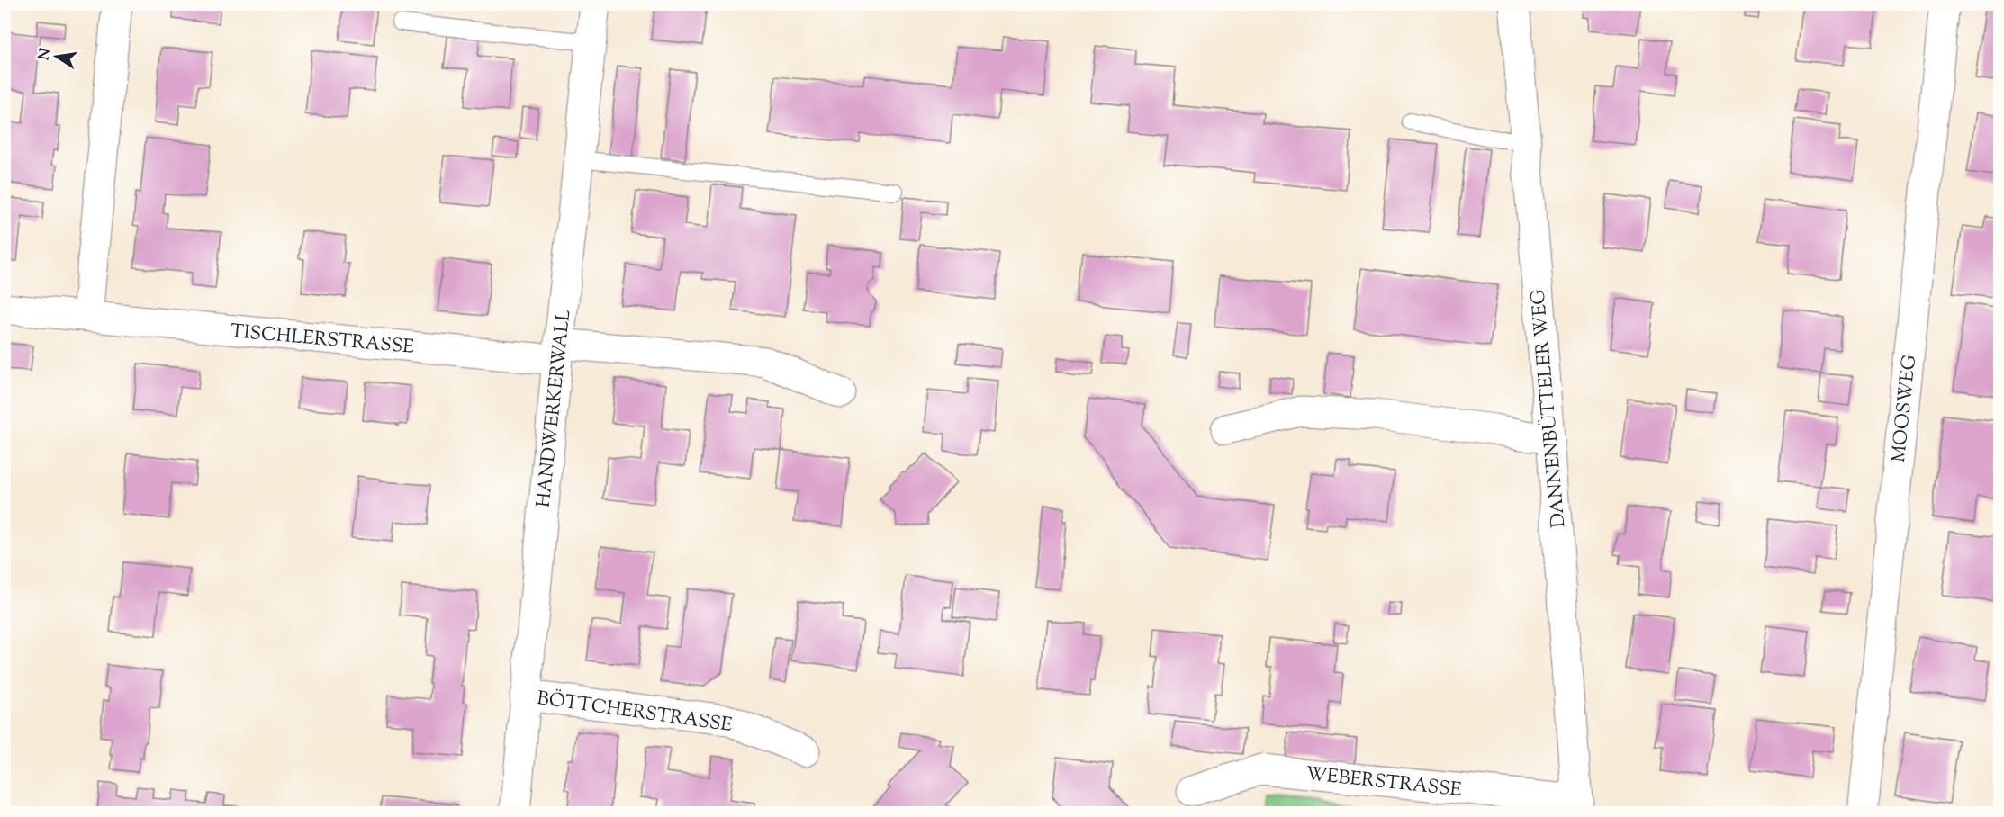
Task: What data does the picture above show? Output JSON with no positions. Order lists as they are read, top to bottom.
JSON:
{
  "streets": {
    "street": [
      "TISCHLERSTRASSE",
      "HANDWERKERWALL",
      "DANNENBÜTTELER WEG",
      "MOOSWEG",
      "BÖTTCHERSTRASSE",
      "WEBERSTRASSE"
    ]
  },
  "crossings": [
    ["TISCHLERSTRASSE", "HANDWERKERWALL"],
    ["HANDWERKERWALL", "BÖTTCHERSTRASSE"],
    ["DANNENBÜTTELER WEG", "WEBERSTRASSE"]
  ],
  "north": "left"
}
